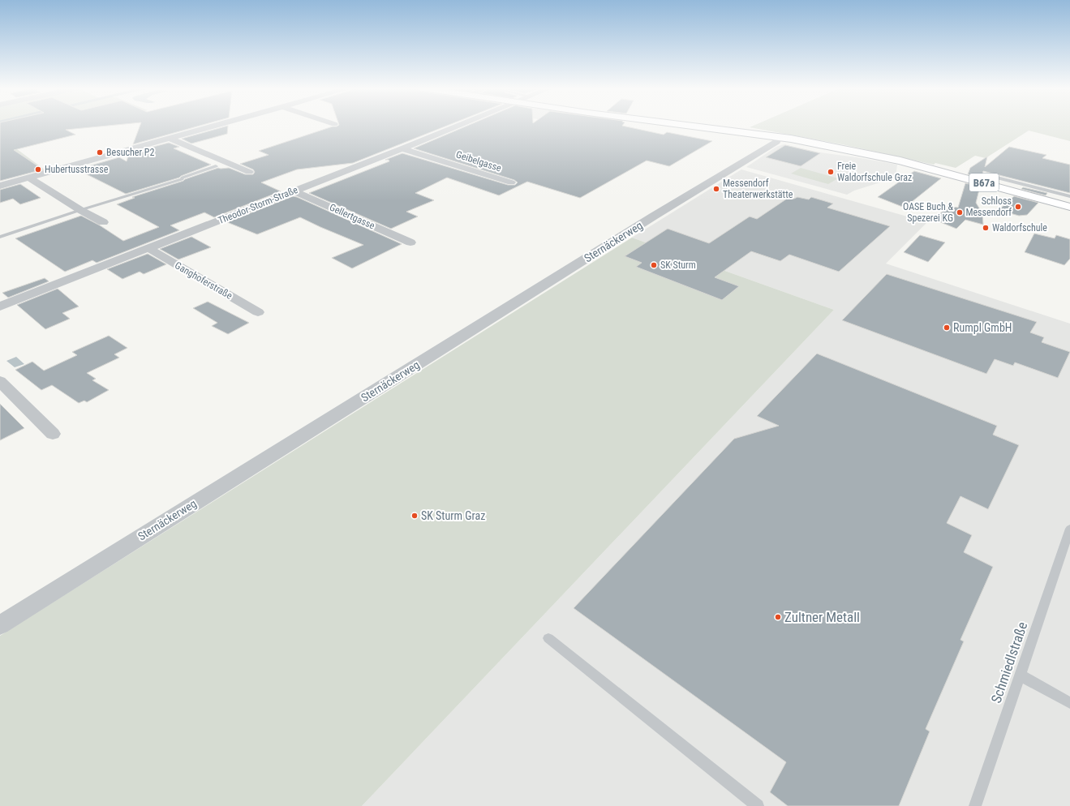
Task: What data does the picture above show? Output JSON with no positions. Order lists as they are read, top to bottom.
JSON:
{
  "streets": {
    "main road": ["B67a"],
    "street": [
      "Geibelgasse",
      "Theodor-Storm-Straße",
      "Gellertgasse",
      "Sternäckerweg",
      "Ganghoferstraße"
    ],
    "lane": ["Schmiedlstraße"]
  },
  "crossings": [
    ["Geibelgasse", "Theodor-Storm-Straße"],
    ["B67a", "Sternäckerweg"],
    ["Theodor-Storm-Straße", "Gellertgasse"],
    ["Theodor-Storm-Straße", "Ganghoferstraße"]
  ],
  "places": [
    "Besucher P2",
    "Hubertusstrasse",
    "Freie Waldorfschule Graz",
    "Messendorf Theaterwerkstätte",
    "Schloss Messendorf",
    "OASE Buch & Spezerei KG",
    "Waldorfschule",
    "SK Sturm",
    "Rumpl GmbH",
    "SK Sturm Graz",
    "Zultner Metall"
  ]
}
